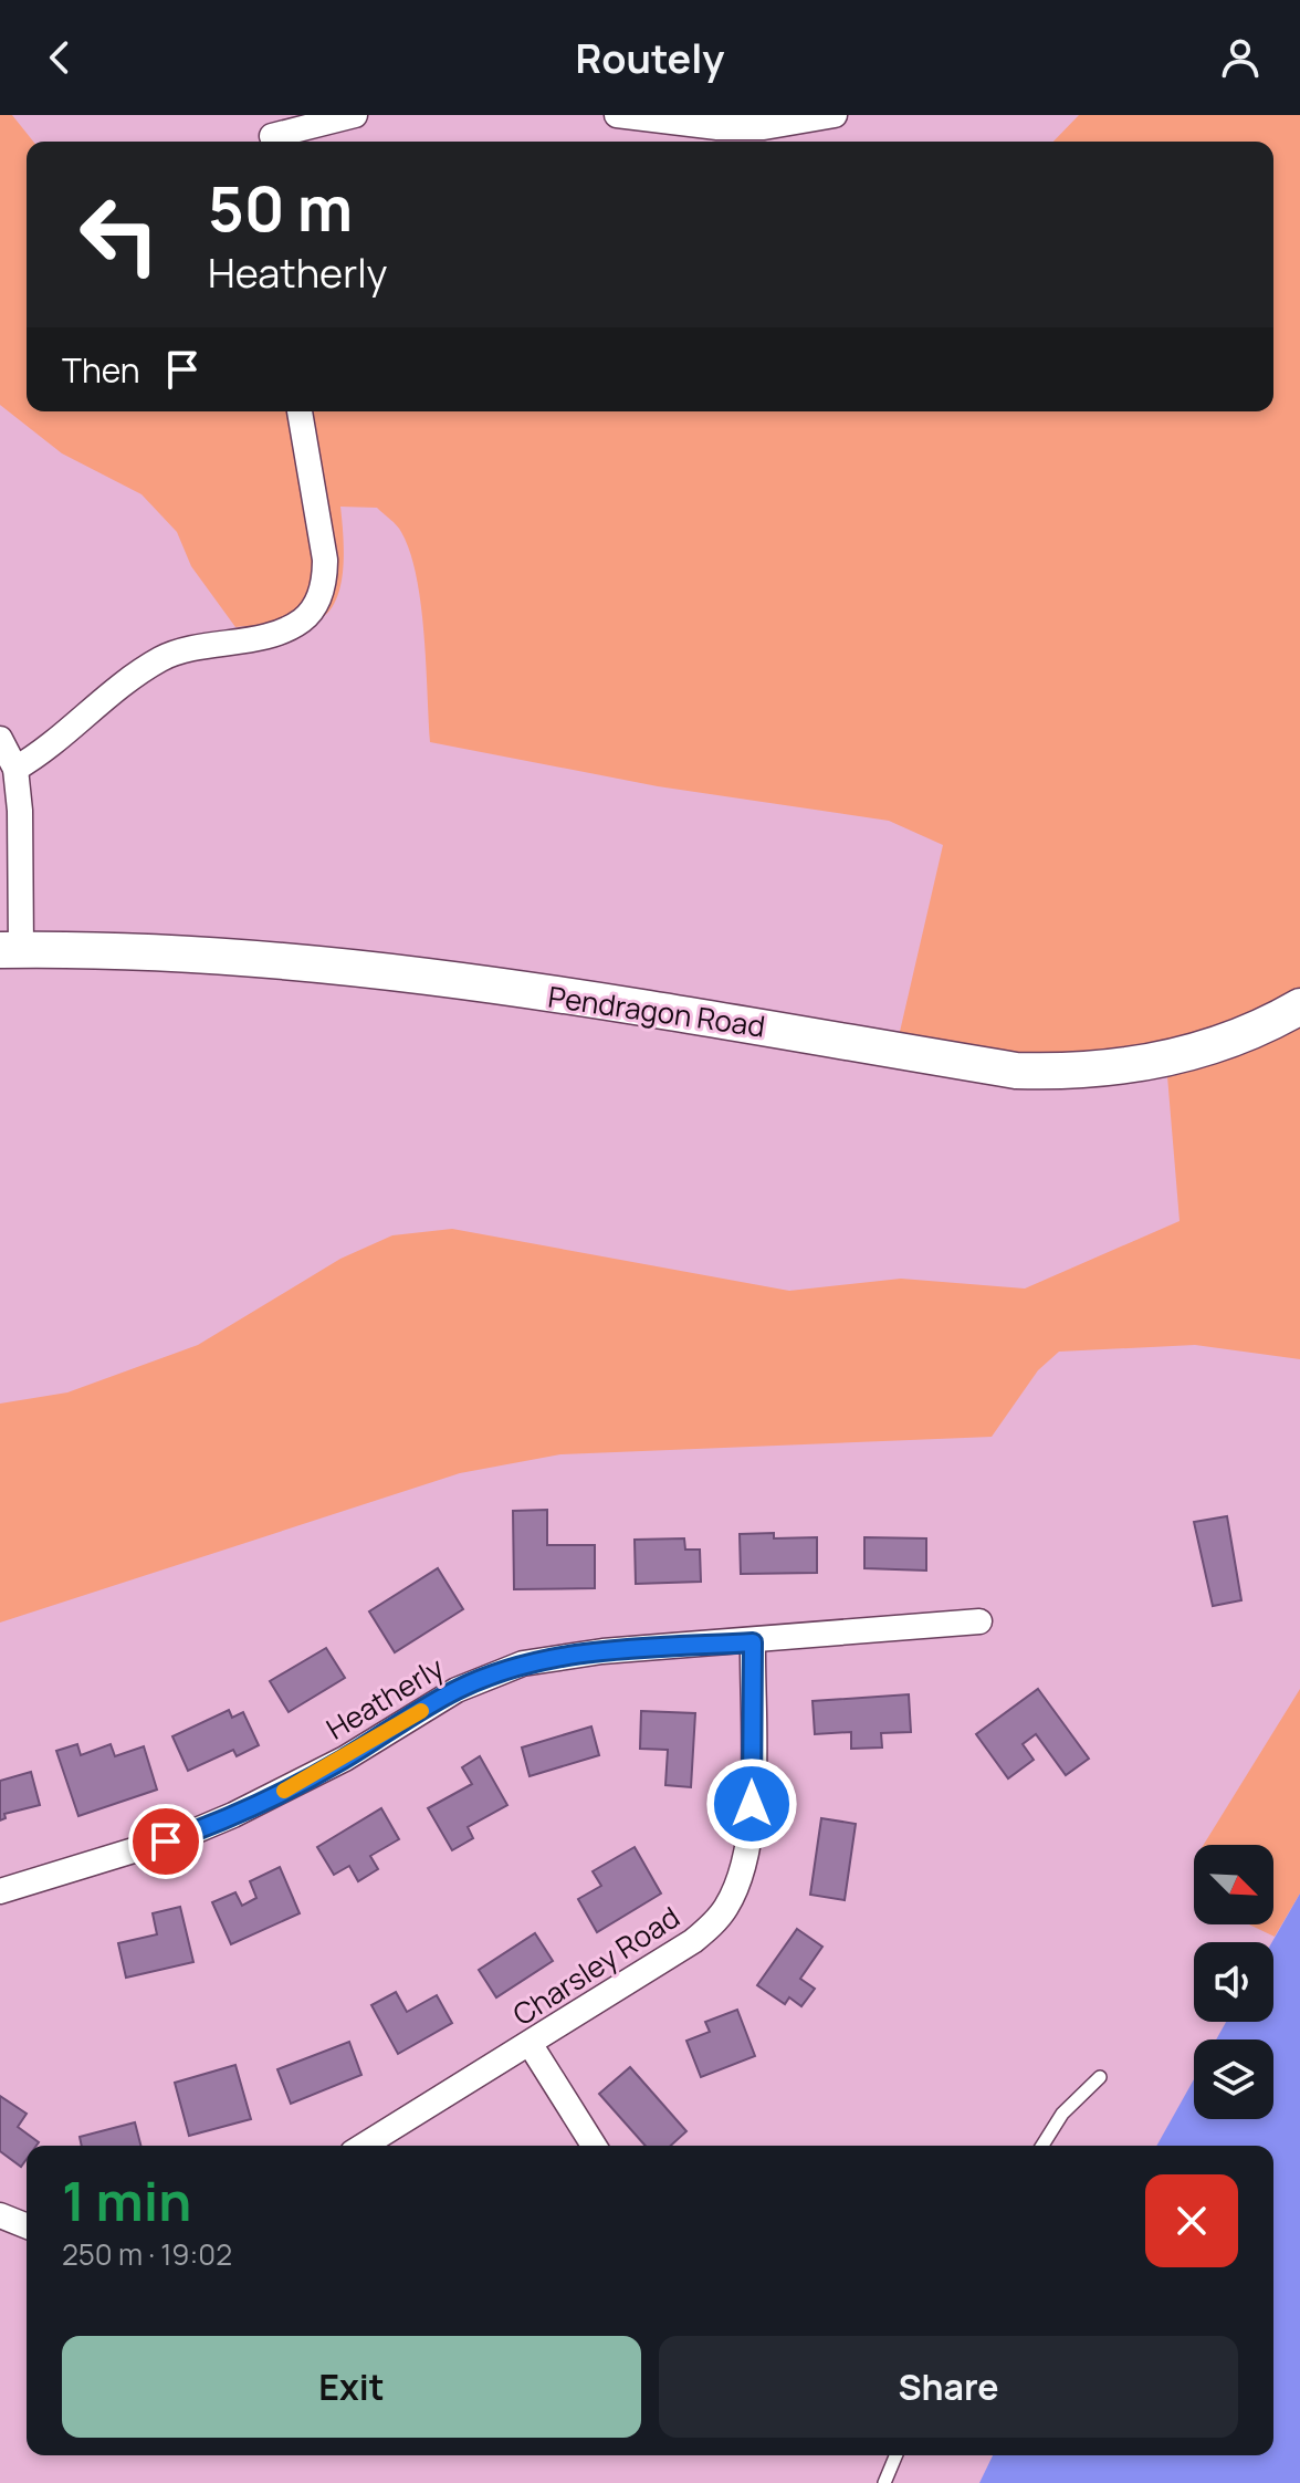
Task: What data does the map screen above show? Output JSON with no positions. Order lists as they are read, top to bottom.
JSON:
{
  "streets": {
    "street": ["Pendragon Road", "Heatherly", "Charsley Road"]
  },
  "crossings": [
    ["Heatherly", "Charsley Road"]
  ],
  "north": "bottom right",
  "page": {
    "header": "Routely",
    "turn": ["50 m", "Heatherly"],
    "then": "Then",
    "heading": ["1 min", "250 m · 19:02"],
    "buttons": ["Exit", "Share"]
  }
}
